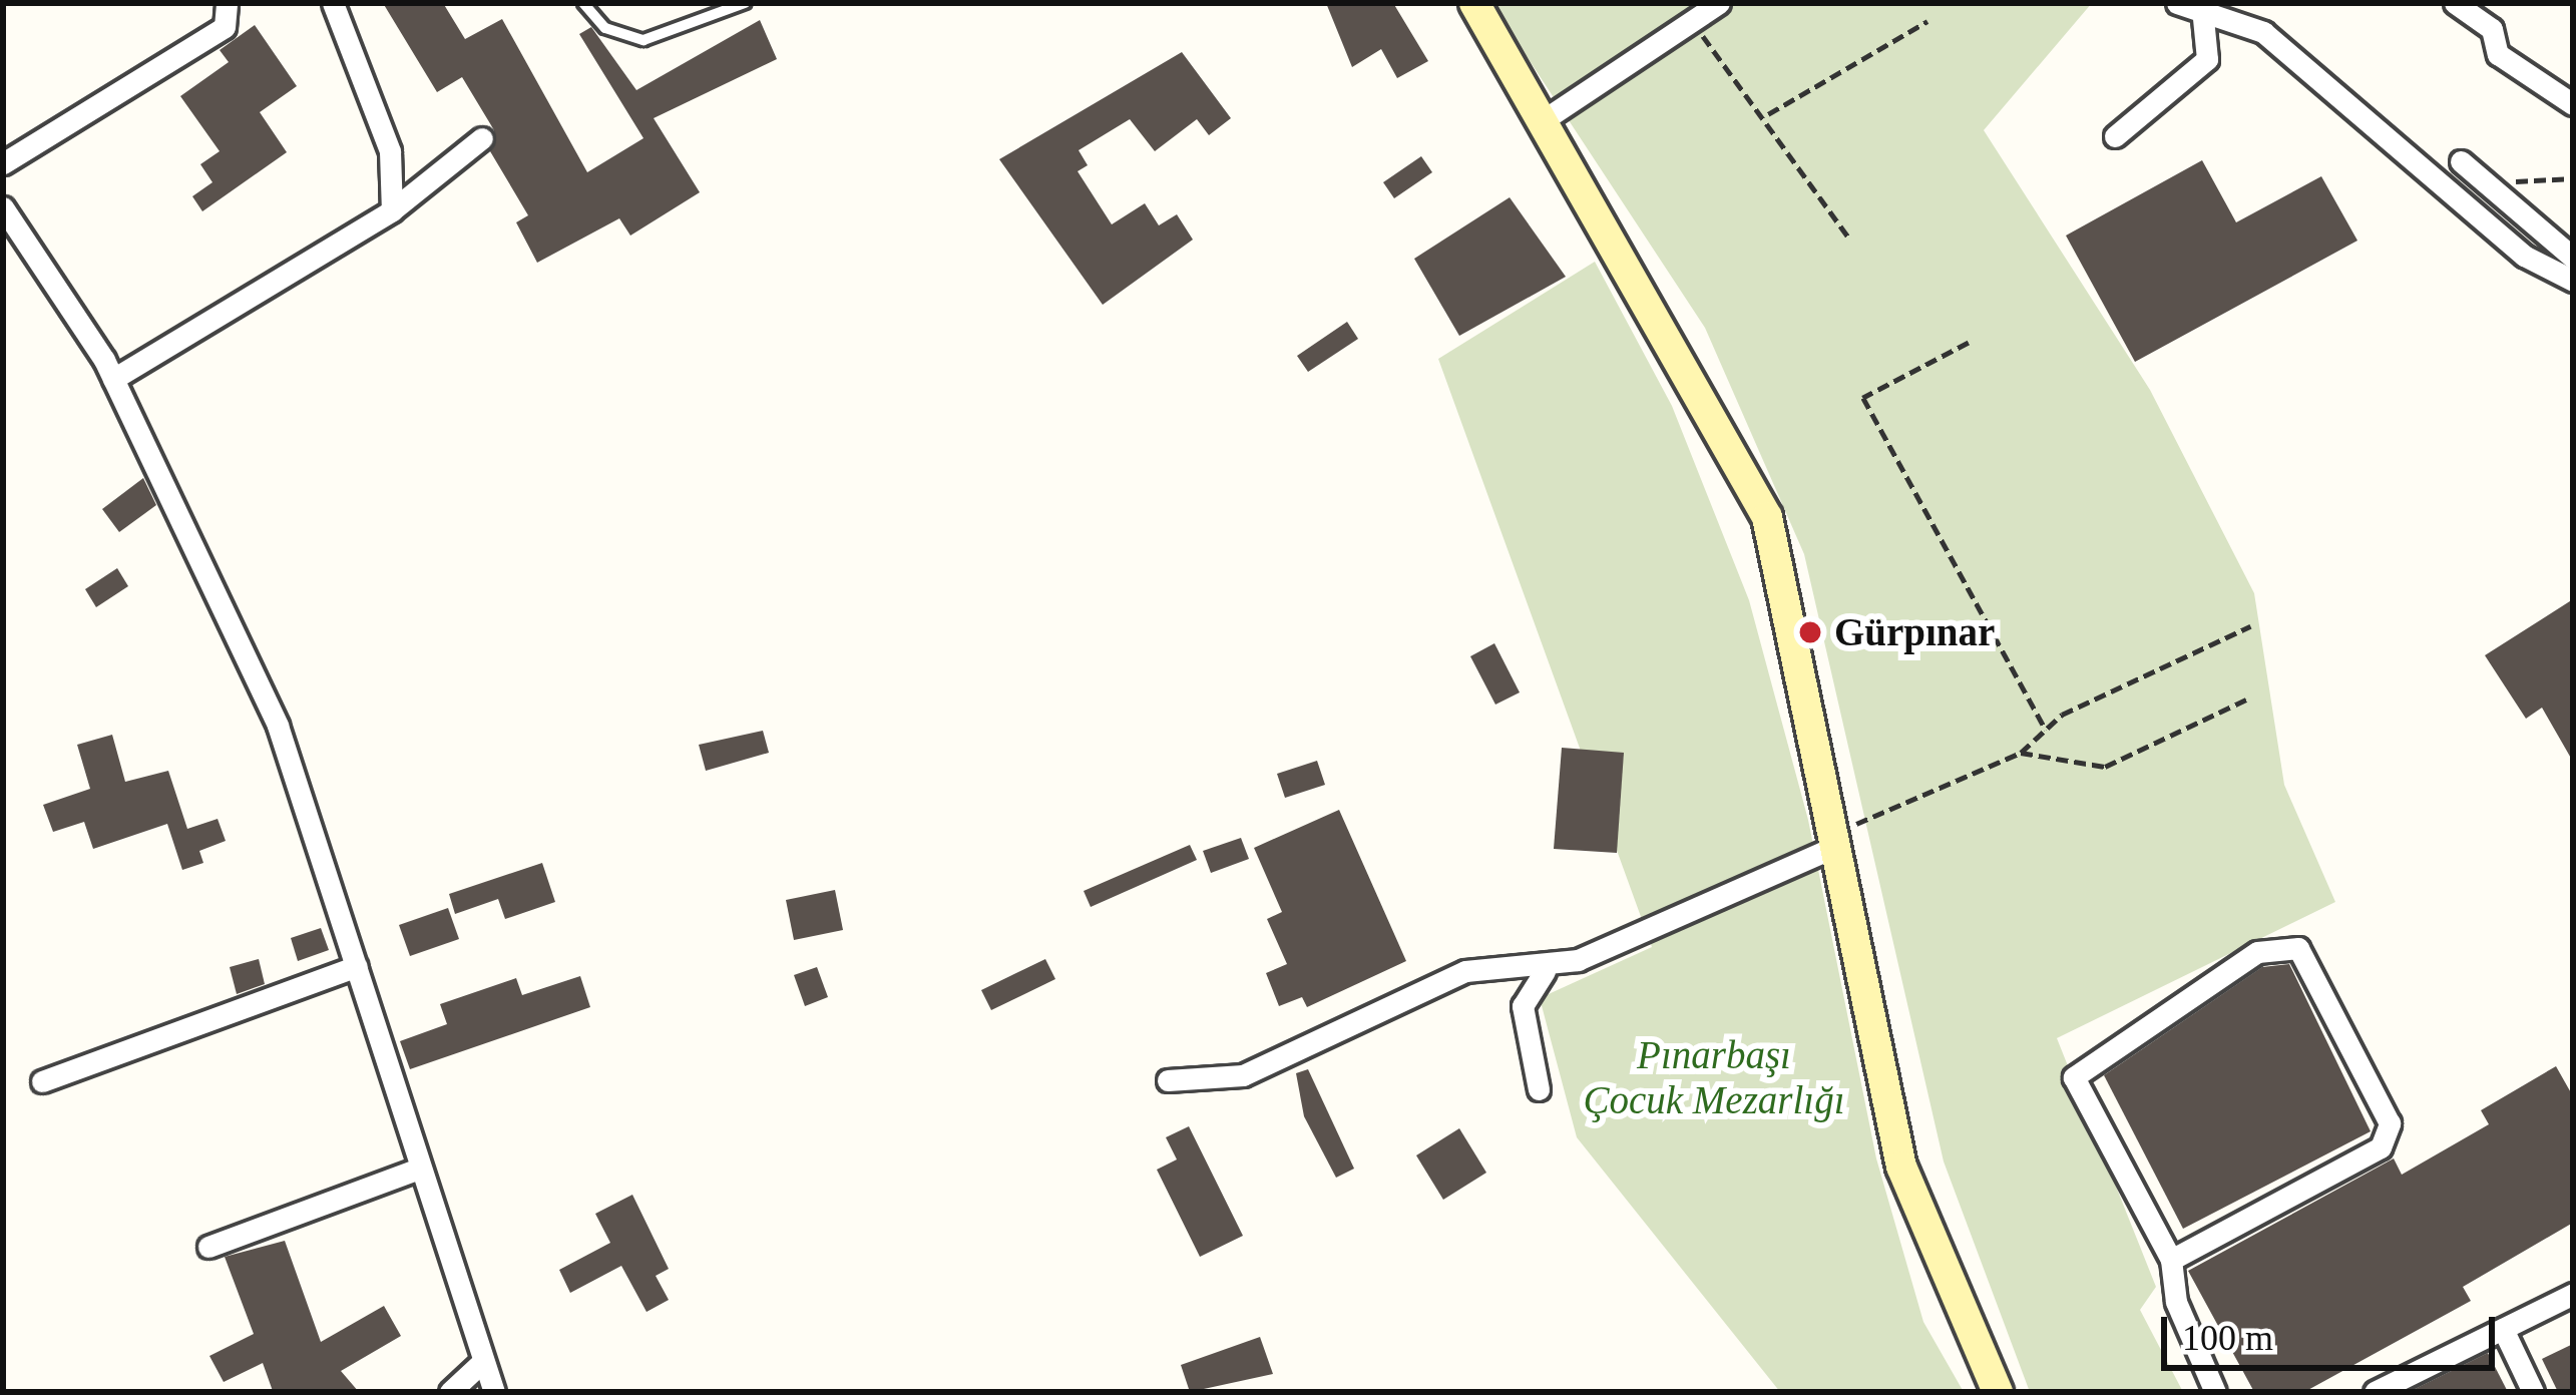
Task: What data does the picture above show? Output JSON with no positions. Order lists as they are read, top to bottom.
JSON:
{
  "parks": ["Pınarbaşı Çocuk Mezarlığı"],
  "places": ["Gürpınar"],
  "scale_bar": "100 m"
}
